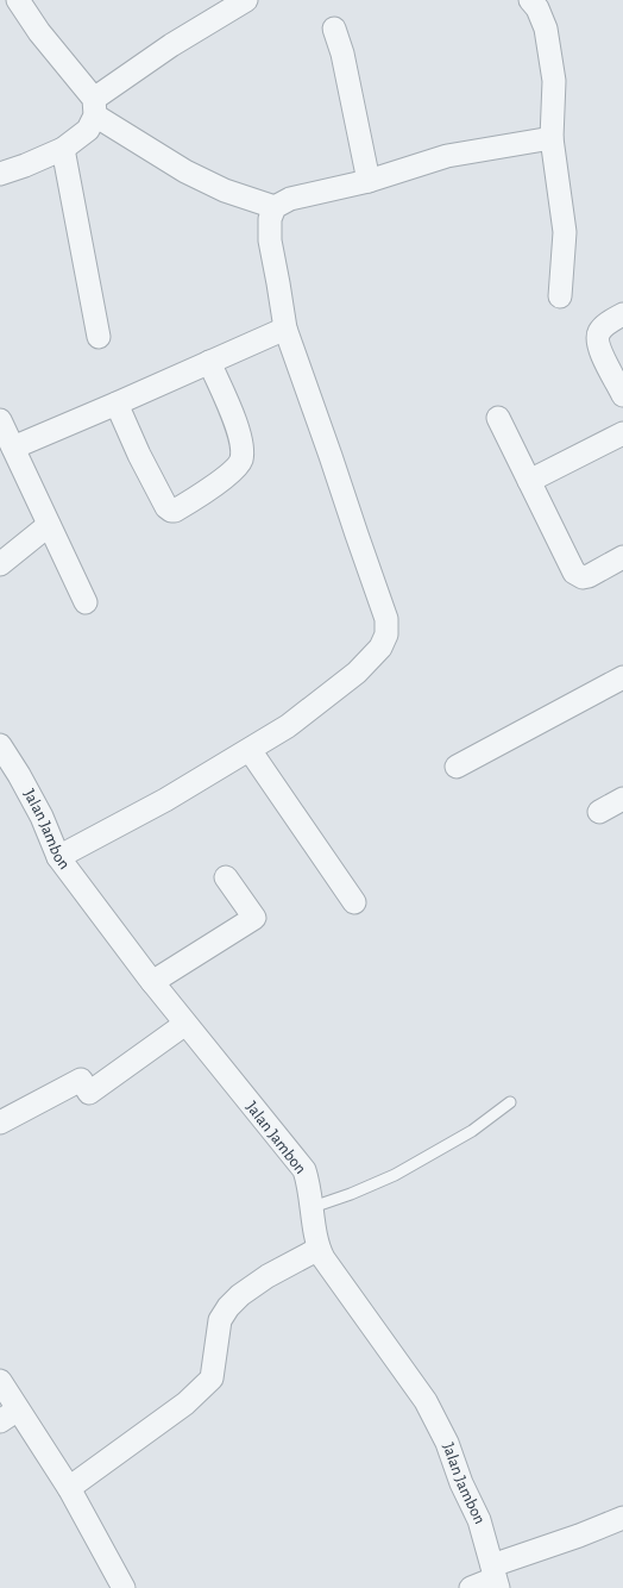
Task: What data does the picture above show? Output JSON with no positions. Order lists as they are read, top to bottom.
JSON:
{
  "streets": {
    "street": ["Jalan Jambon"]
  }
}
